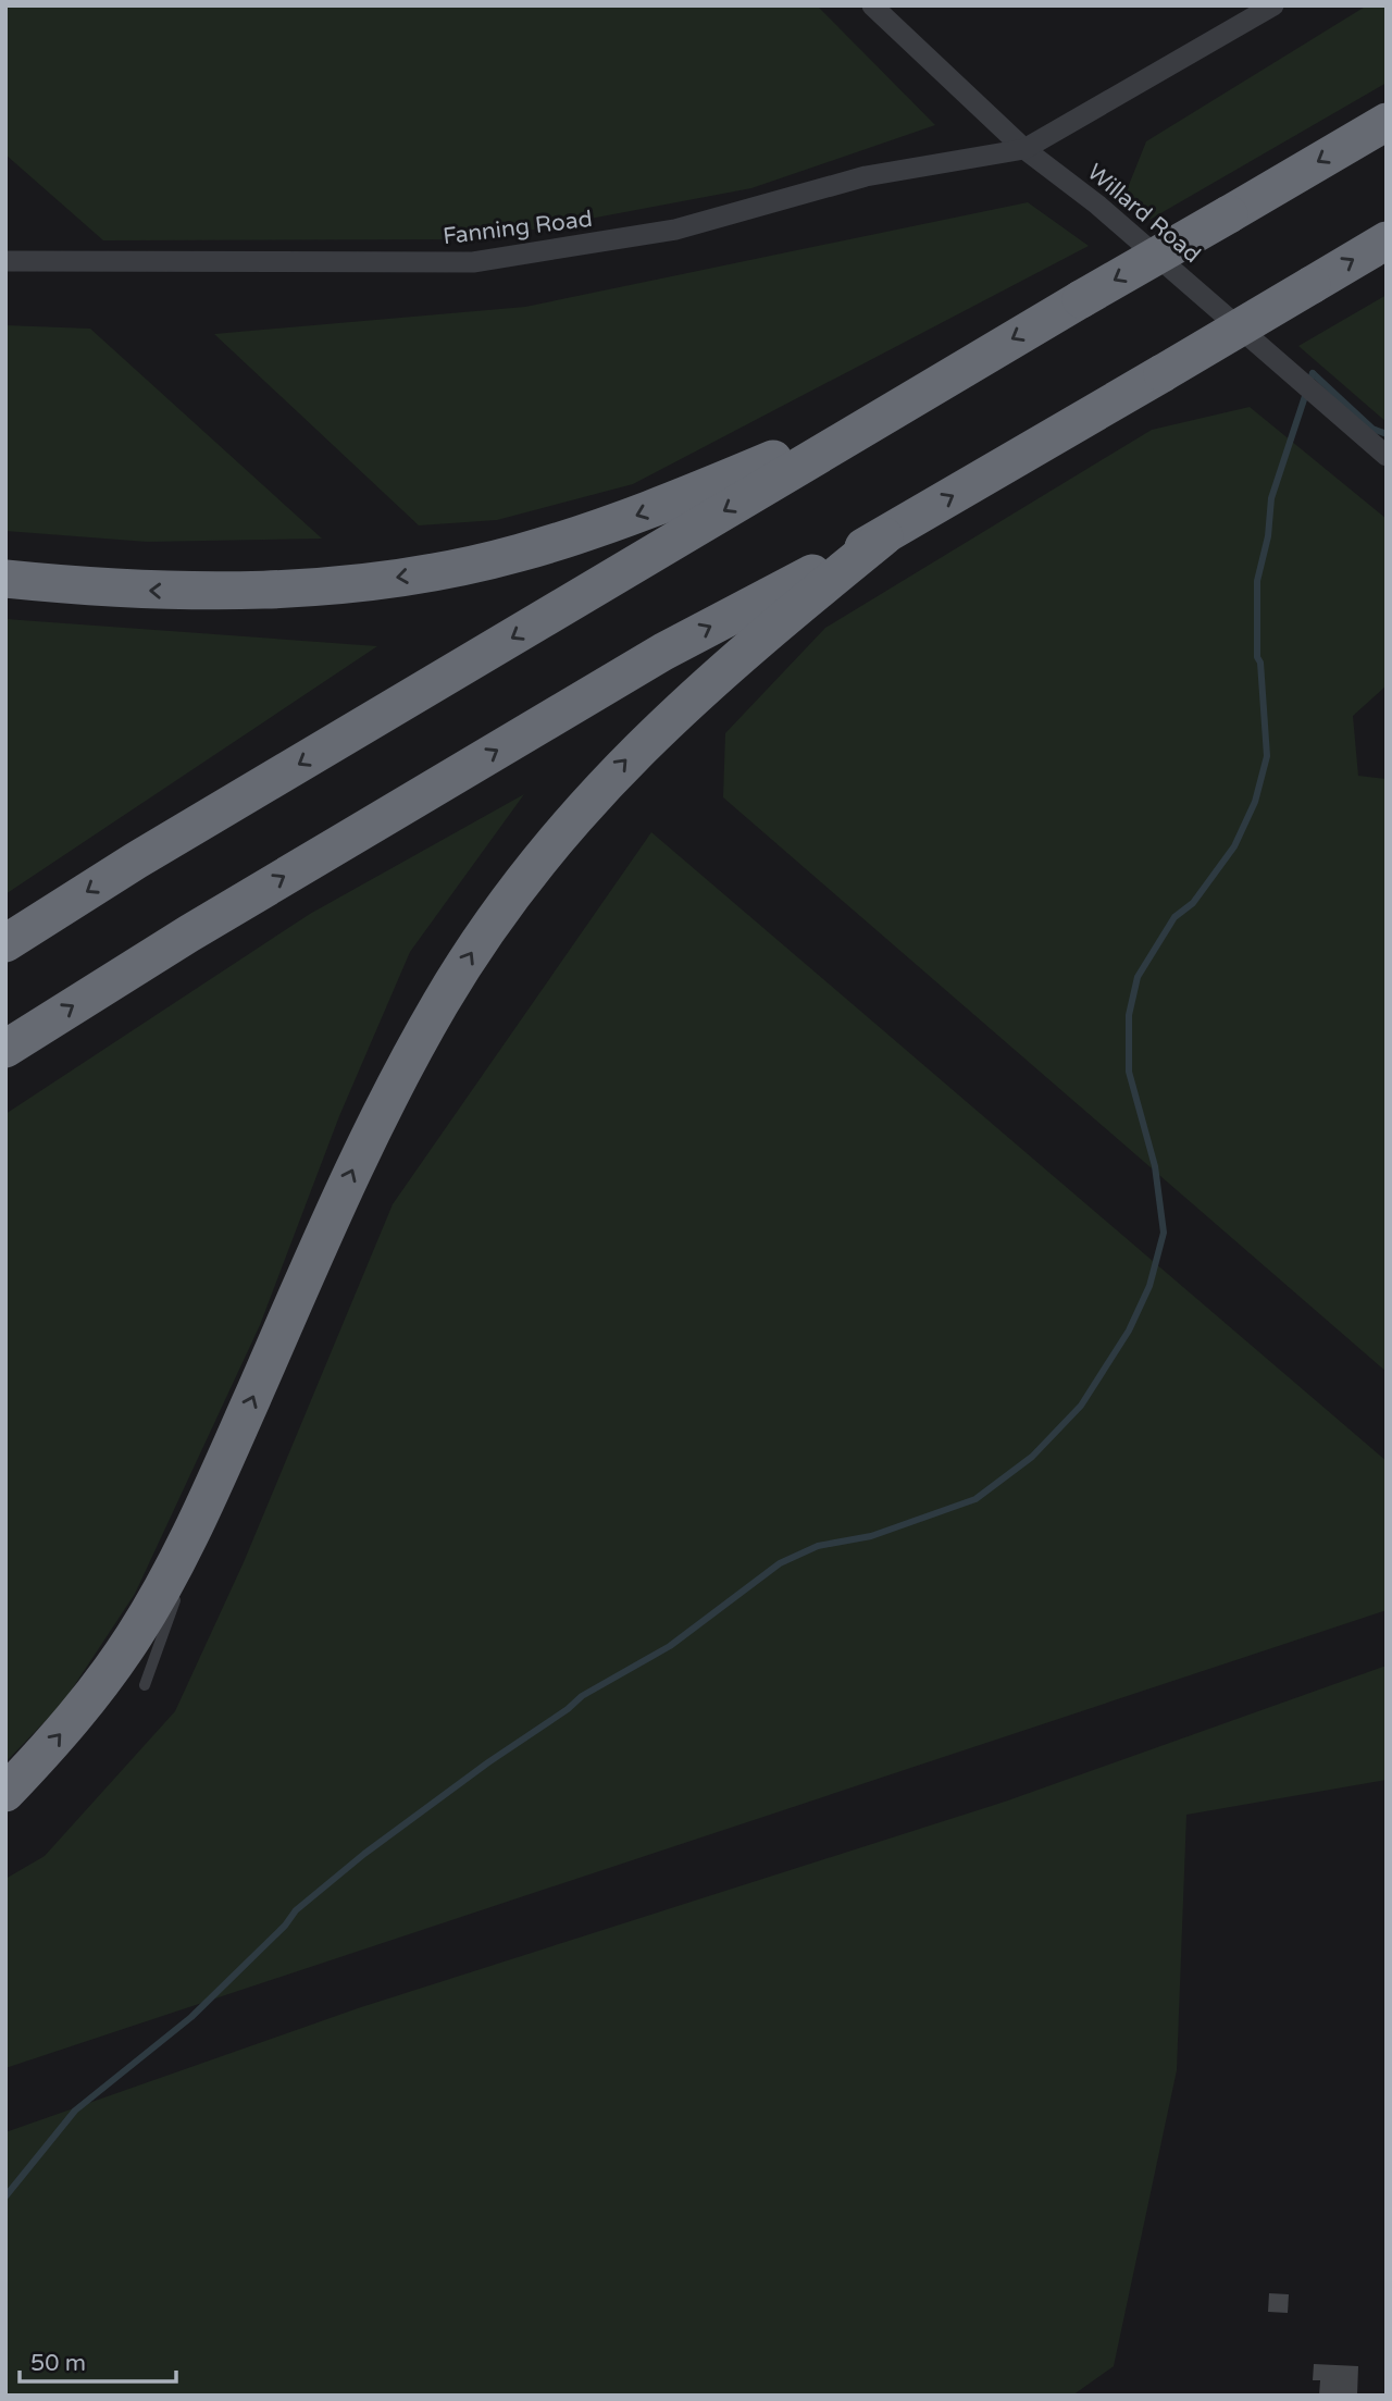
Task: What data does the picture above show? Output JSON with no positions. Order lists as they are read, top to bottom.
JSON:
{
  "streets": {
    "street": ["Willard Road", "Fanning Road"]
  },
  "crossings": [
    ["Willard Road", "Fanning Road"]
  ],
  "scale_bar": "50 m"
}
